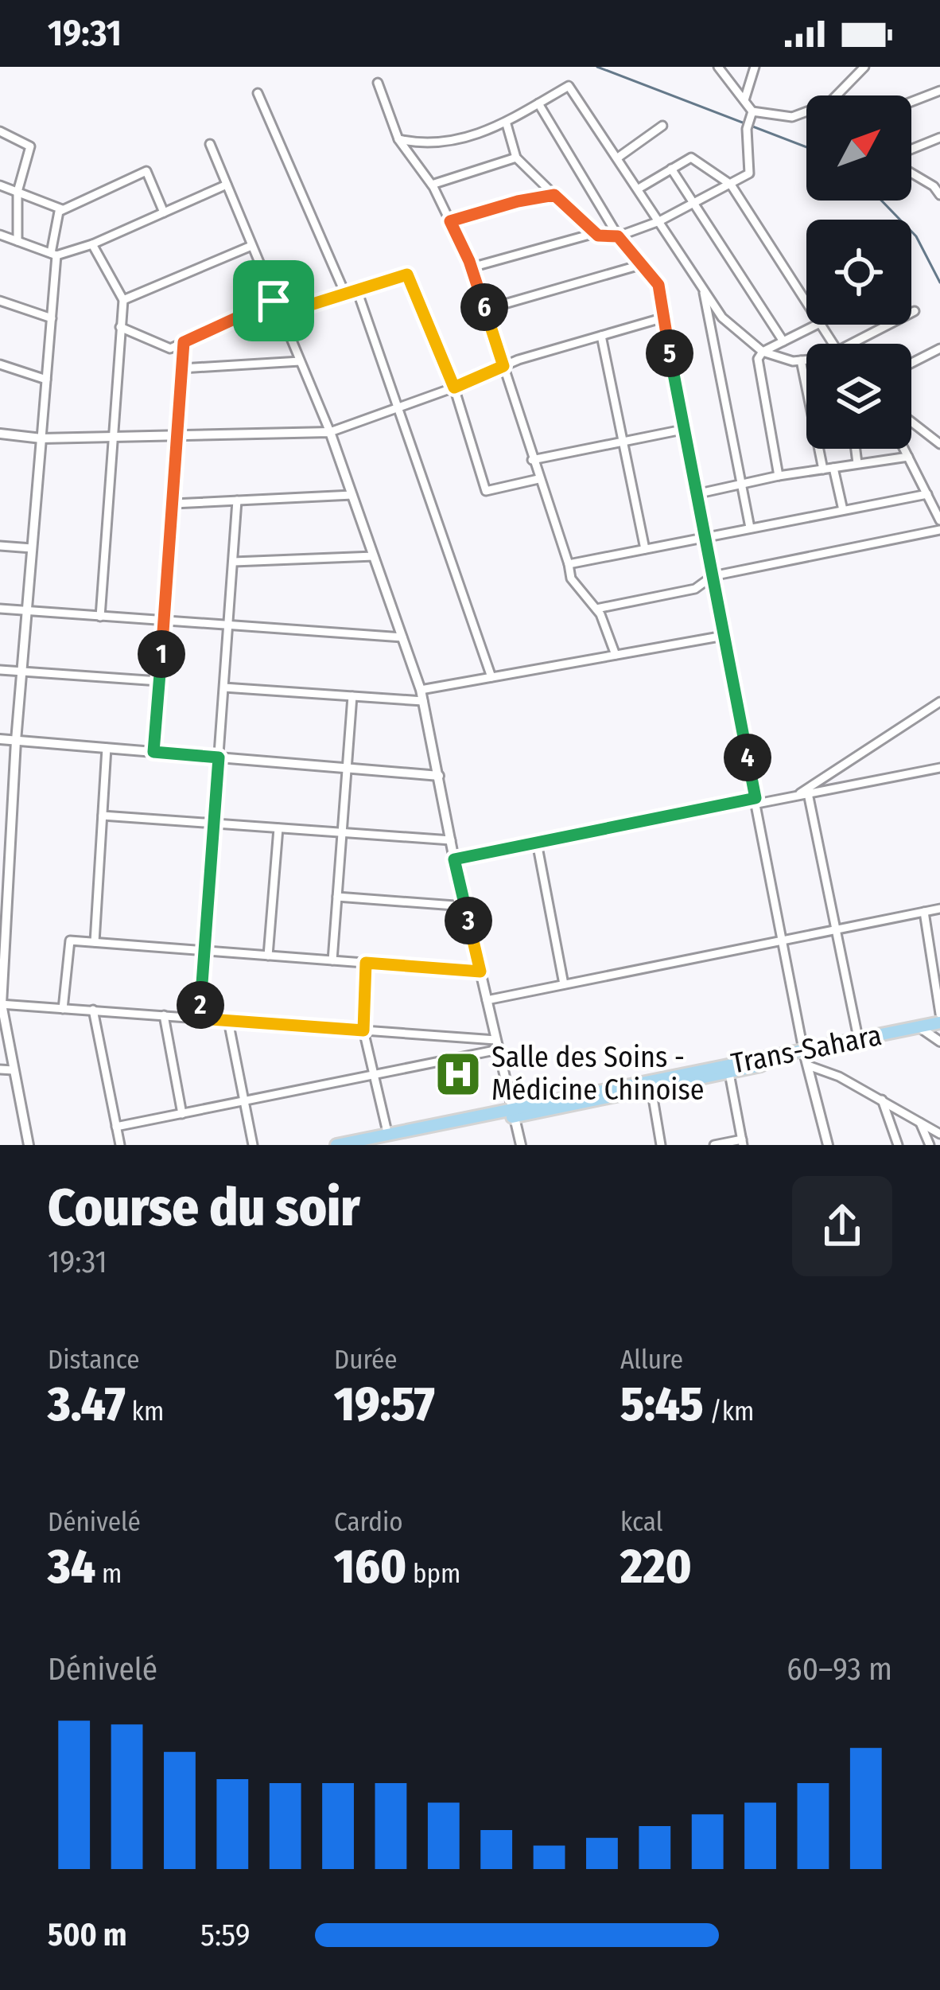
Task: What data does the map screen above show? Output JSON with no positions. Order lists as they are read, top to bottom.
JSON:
{
  "streets": {
    "main road": ["Trans-Sahara"]
  },
  "places": {
    "hospital": ["Salle des Soins - Médicine Chinoise"]
  },
  "north": "top right",
  "page": {
    "status": "19:31",
    "pins": [
      "6",
      "5",
      "1",
      "4",
      "3",
      "2"
    ],
    "heading": ["Course du soir", "19:31"],
    "stats": [
      ["Distance", "3.47 km"],
      ["Durée", "19:57"],
      ["Allure", "5:45 /km"],
      ["Dénivelé", "34 m"],
      ["Cardio", "160 bpm"],
      ["kcal", "220"]
    ],
    "chart": ["Dénivelé", "60–93 m"],
    "list": [
      {
        "name": "500 m",
        "note": "5:59"
      }
    ]
  }
}
